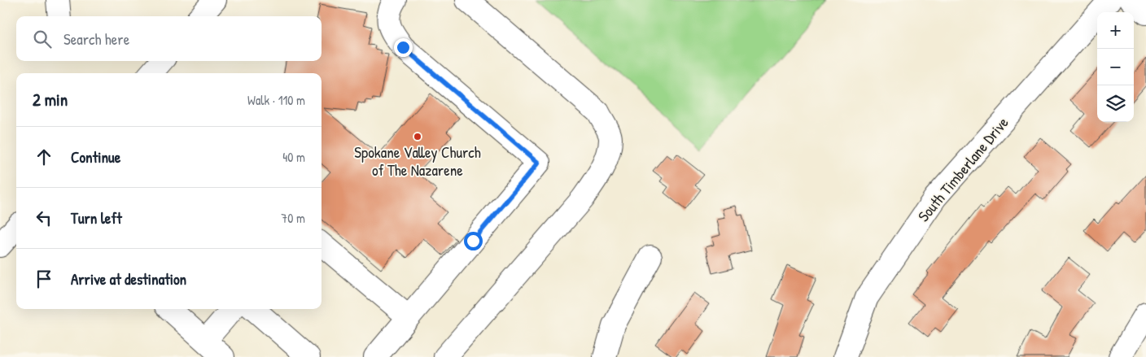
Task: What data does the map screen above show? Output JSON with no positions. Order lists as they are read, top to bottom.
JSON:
{
  "streets": {
    "street": ["South Timberlane Drive"]
  },
  "places": ["Spokane Valley Church of The Nazarene"],
  "page": {
    "map_buttons": ["+", "−"],
    "search": "Search here",
    "heading": ["2 min", "Walk · 110 m"],
    "list": [
      ["Continue", "40 m"],
      ["Turn left", "70 m"],
      "Arrive at destination"
    ]
  }
}
